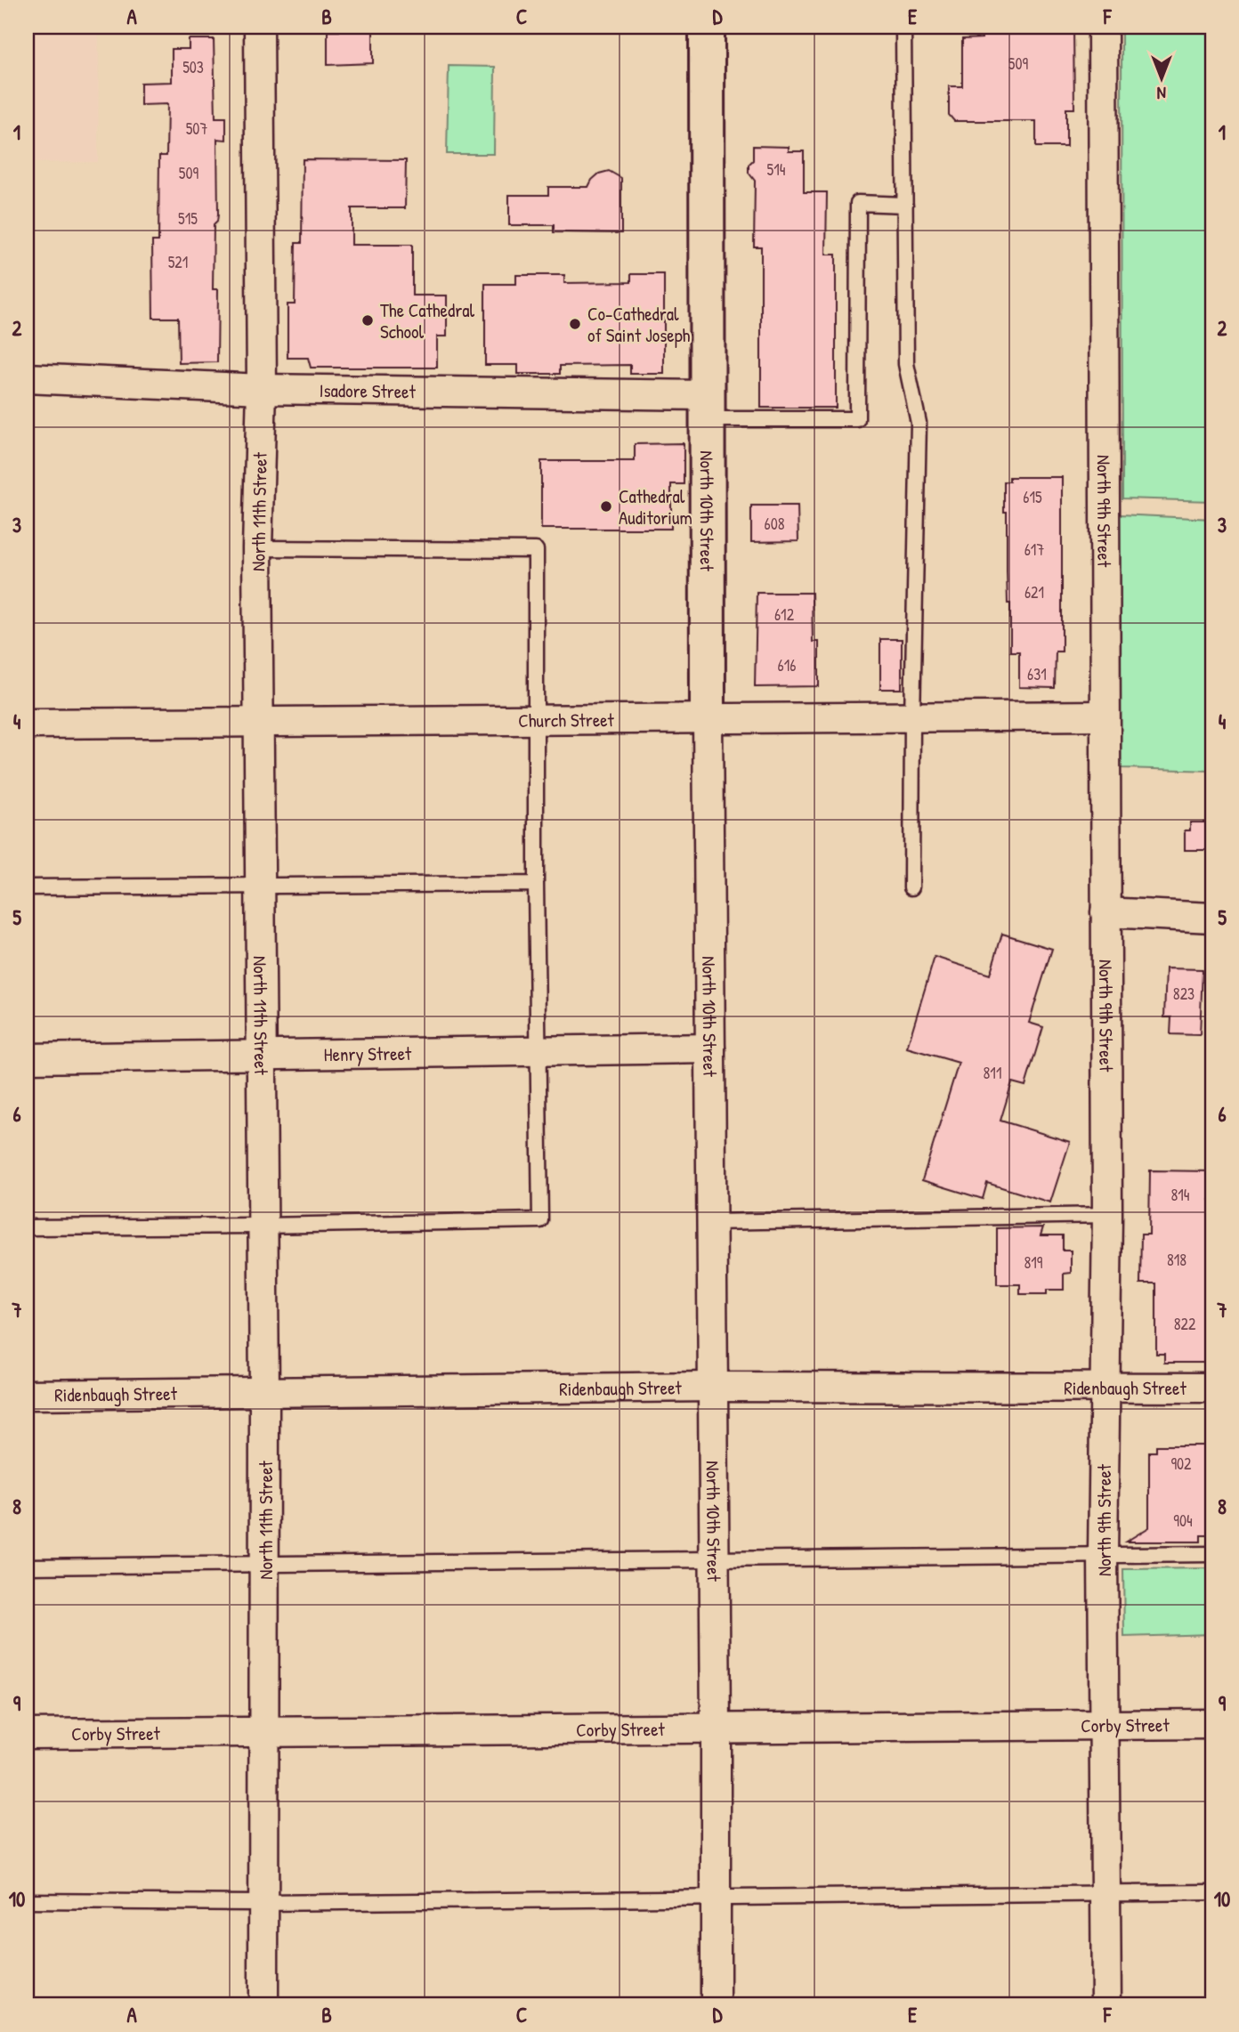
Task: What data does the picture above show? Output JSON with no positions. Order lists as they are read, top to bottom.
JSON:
{
  "streets": {
    "street": [
      "Isadore Street",
      "North 11th Street",
      "North 10th Street",
      "North 9th Street",
      "Church Street",
      "Henry Street",
      "Ridenbaugh Street",
      "Corby Street"
    ]
  },
  "crossings": [
    ["Isadore Street", "North 11th Street"],
    ["Isadore Street", "North 10th Street"],
    ["North 11th Street", "Church Street"],
    ["North 11th Street", "Henry Street"],
    ["North 11th Street", "Ridenbaugh Street"],
    ["North 11th Street", "Corby Street"],
    ["North 10th Street", "Church Street"],
    ["North 10th Street", "Henry Street"],
    ["North 10th Street", "Ridenbaugh Street"],
    ["North 10th Street", "Corby Street"],
    ["North 9th Street", "Church Street"],
    ["North 9th Street", "Ridenbaugh Street"],
    ["North 9th Street", "Corby Street"]
  ],
  "places": ["The Cathedral School", "Co-Cathedral of Saint Joseph", "Cathedral Auditorium"],
  "house_numbers": [
    "509",
    "503",
    "507",
    "514",
    "509",
    "515",
    "521",
    "615",
    "608",
    "617",
    "621",
    "612",
    "616",
    "631",
    "823",
    "811",
    "814",
    "818",
    "819",
    "822",
    "902",
    "904"
  ],
  "north": "bottom",
  "grid": {
    "columns": [
      "A",
      "B",
      "C",
      "D",
      "E",
      "F"
    ],
    "rows": [
      "1",
      "2",
      "3",
      "4",
      "5",
      "6",
      "7",
      "8",
      "9",
      "10"
    ]
  }
}
